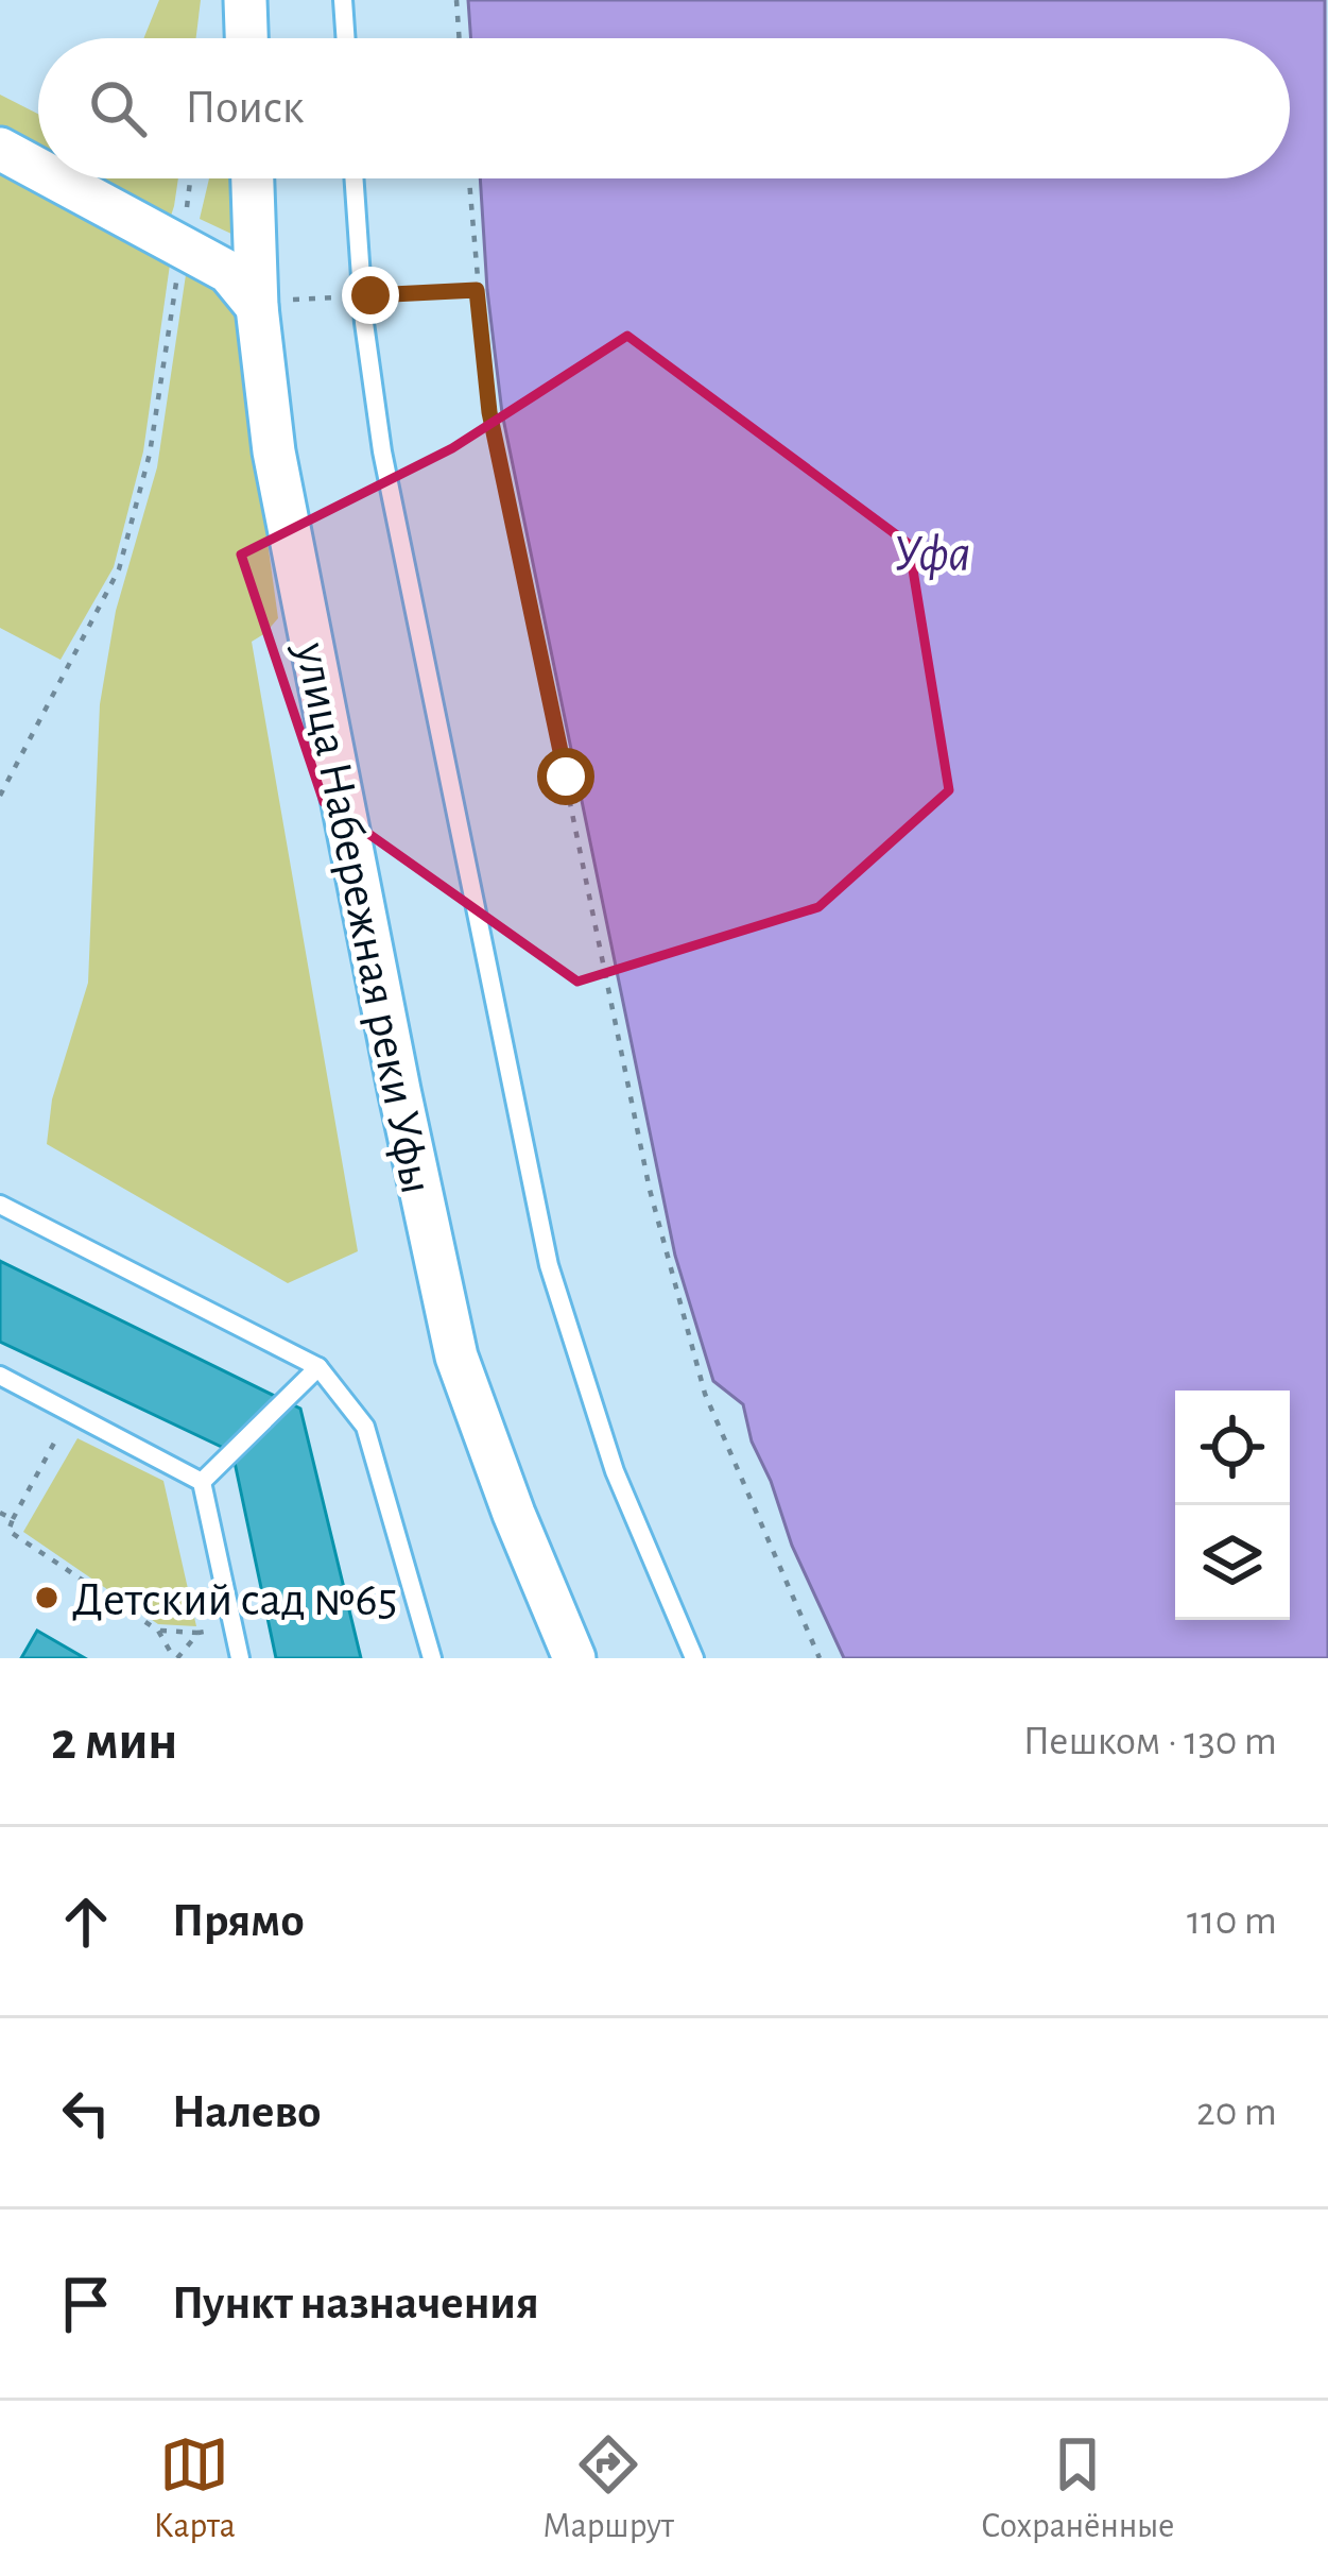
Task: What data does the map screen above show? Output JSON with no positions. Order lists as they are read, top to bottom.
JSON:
{
  "streets": {
    "street": ["улица Набережная реки Уфы"]
  },
  "water": ["Уфа"],
  "places": ["Детский сад №65"],
  "page": {
    "search": "Поиск",
    "heading": ["2 мин", "Пешком · 130 m"],
    "list": [
      ["Прямо", "110 m"],
      ["Налево", "20 m"],
      "Пункт назначения"
    ],
    "nav": ["Карта", "Маршрут", "Сохранённые"]
  }
}
